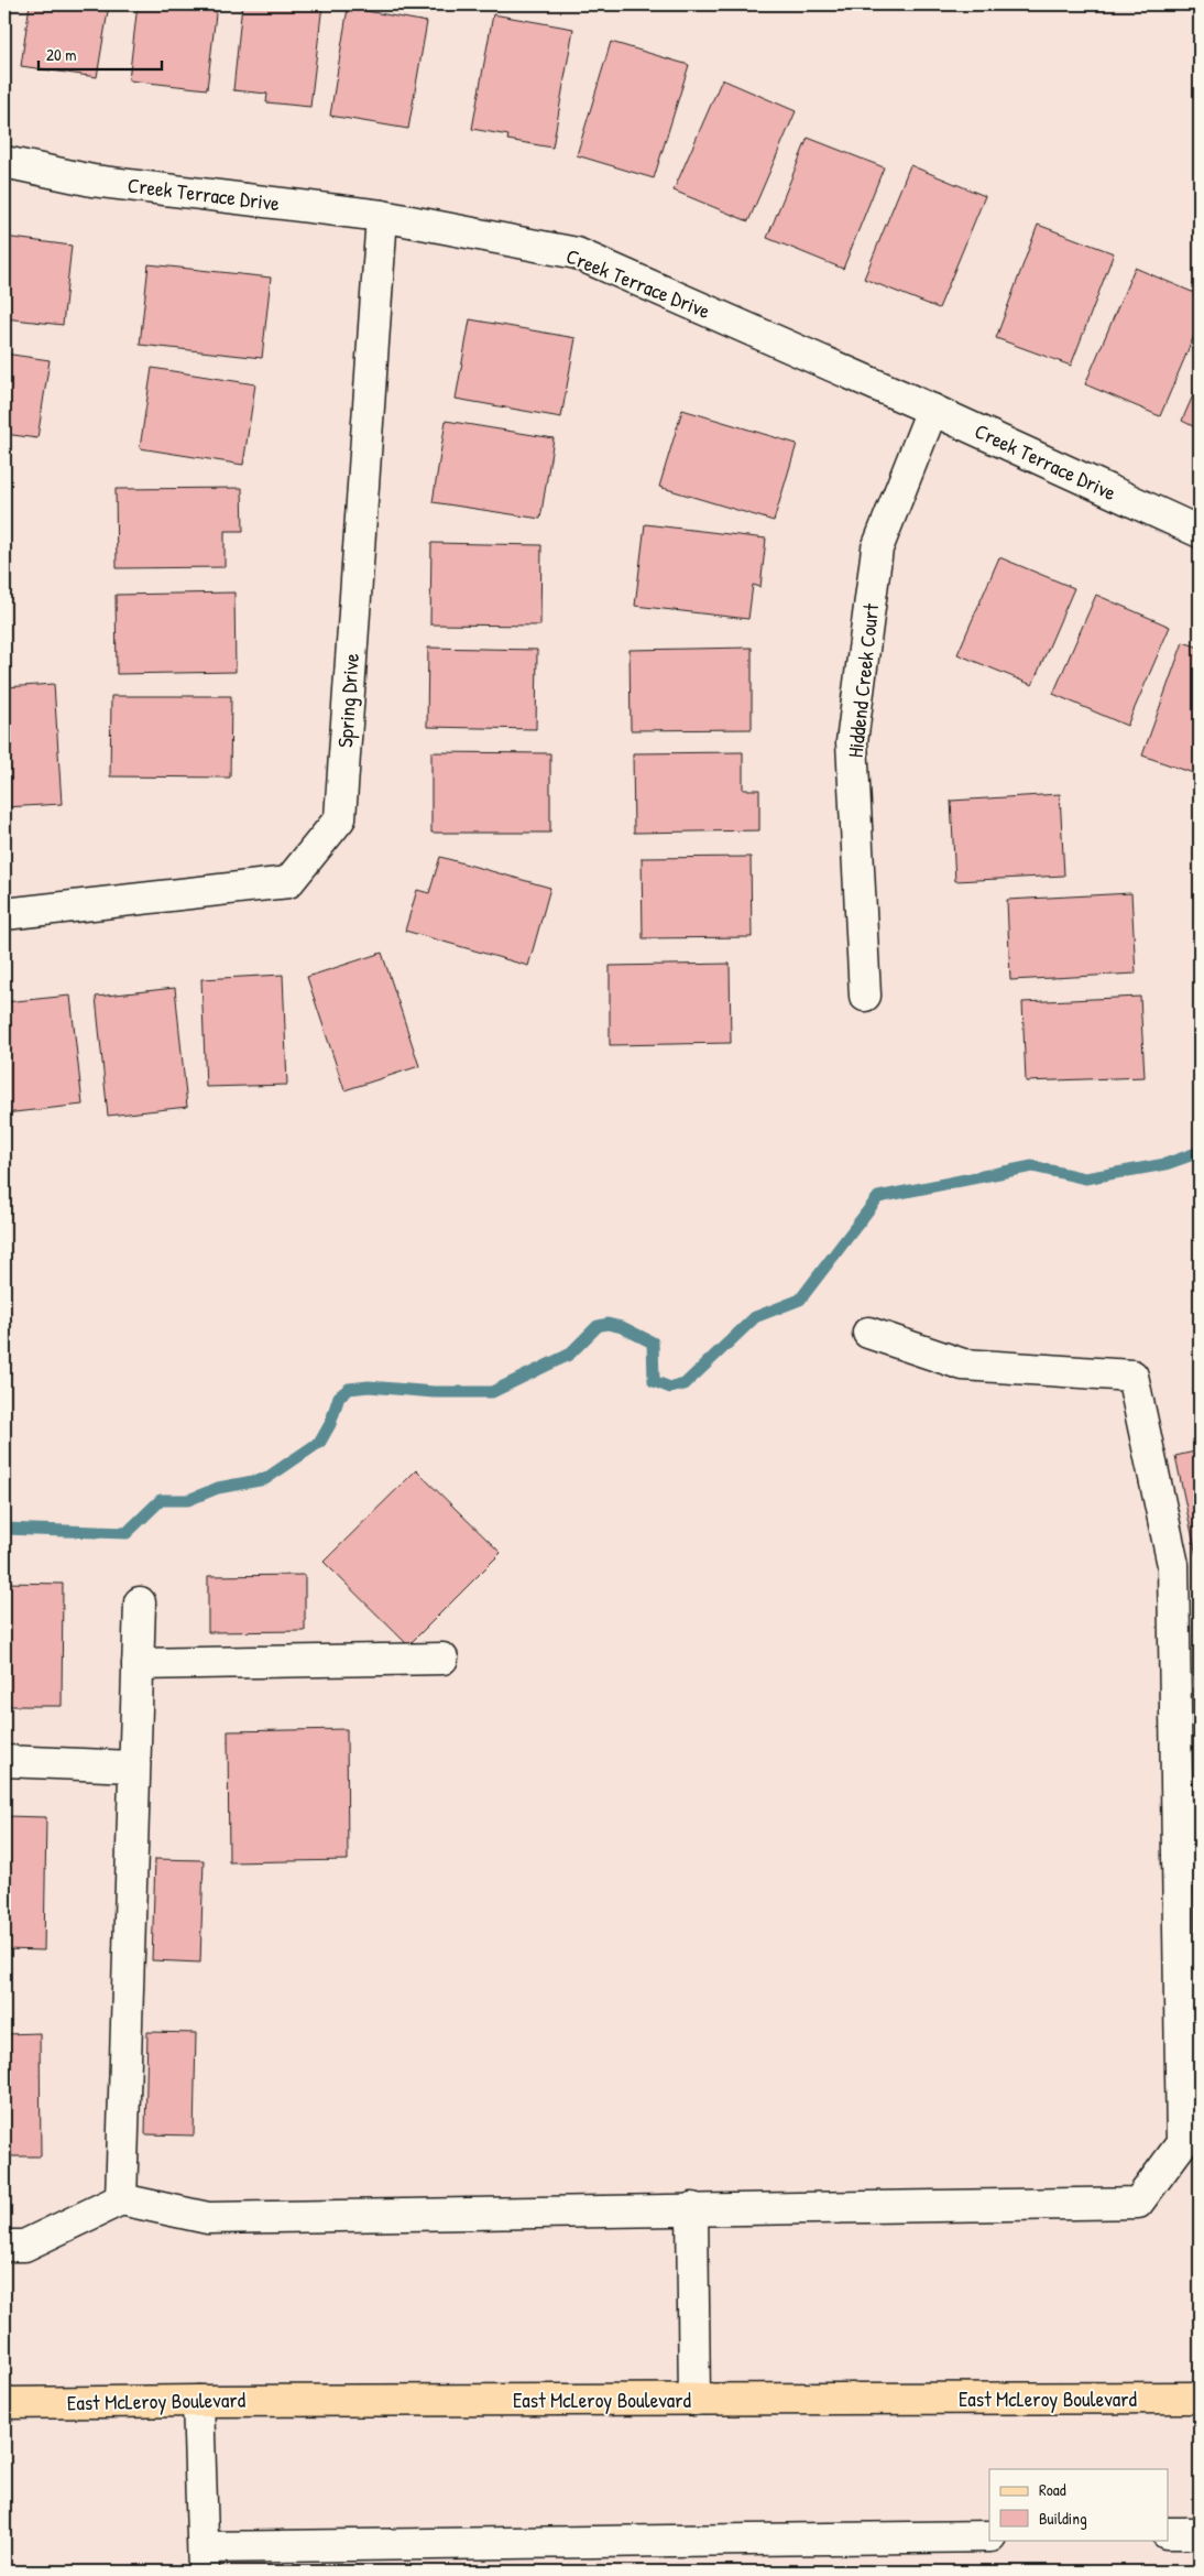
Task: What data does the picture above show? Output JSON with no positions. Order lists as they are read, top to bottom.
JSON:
{
  "streets": {
    "main road": ["East McLeroy Boulevard"],
    "street": ["Creek Terrace Drive", "Hiddend Creek Court", "Spring Drive"]
  },
  "crossings": [
    ["Creek Terrace Drive", "Hiddend Creek Court"],
    ["Creek Terrace Drive", "Spring Drive"]
  ],
  "legend": ["Road", "Building"],
  "scale_bar": "20 m"
}
